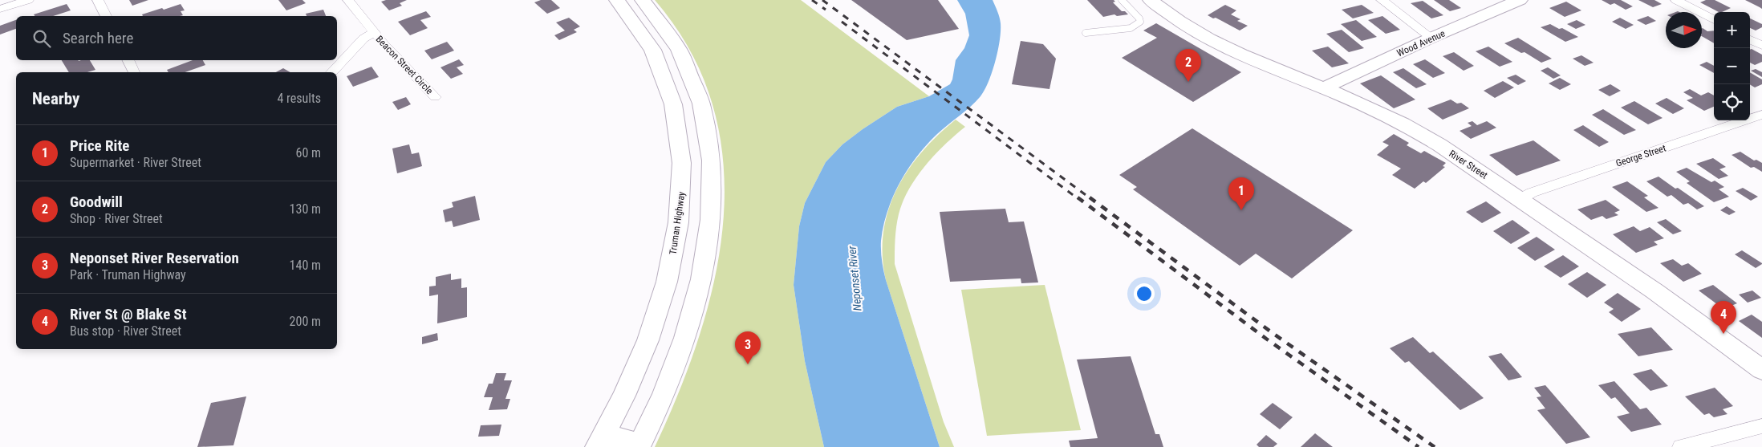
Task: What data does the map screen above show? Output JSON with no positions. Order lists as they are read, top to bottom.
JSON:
{
  "streets": {
    "main road": ["Wood Avenue", "River Street", "Truman Highway"],
    "street": ["Beacon Street Circle", "George Street"]
  },
  "crossings": [
    ["Wood Avenue", "River Street"],
    ["George Street", "River Street"]
  ],
  "water": ["Neponset River"],
  "north": "right",
  "page": {
    "map_buttons": ["+", "−"],
    "search": "Search here",
    "pins": [
      "2",
      "1",
      "4",
      "3"
    ],
    "heading": ["Nearby", "4 results"],
    "list": [
      {
        "mark": "1",
        "name": "Price Rite",
        "note": "Supermarket · River Street",
        "value": "60 m"
      },
      {
        "mark": "2",
        "name": "Goodwill",
        "note": "Shop · River Street",
        "value": "130 m"
      },
      {
        "mark": "3",
        "name": "Neponset River Reservation",
        "note": "Park · Truman Highway",
        "value": "140 m"
      },
      {
        "mark": "4",
        "name": "River St @ Blake St",
        "note": "Bus stop · River Street",
        "value": "200 m"
      }
    ]
  }
}
